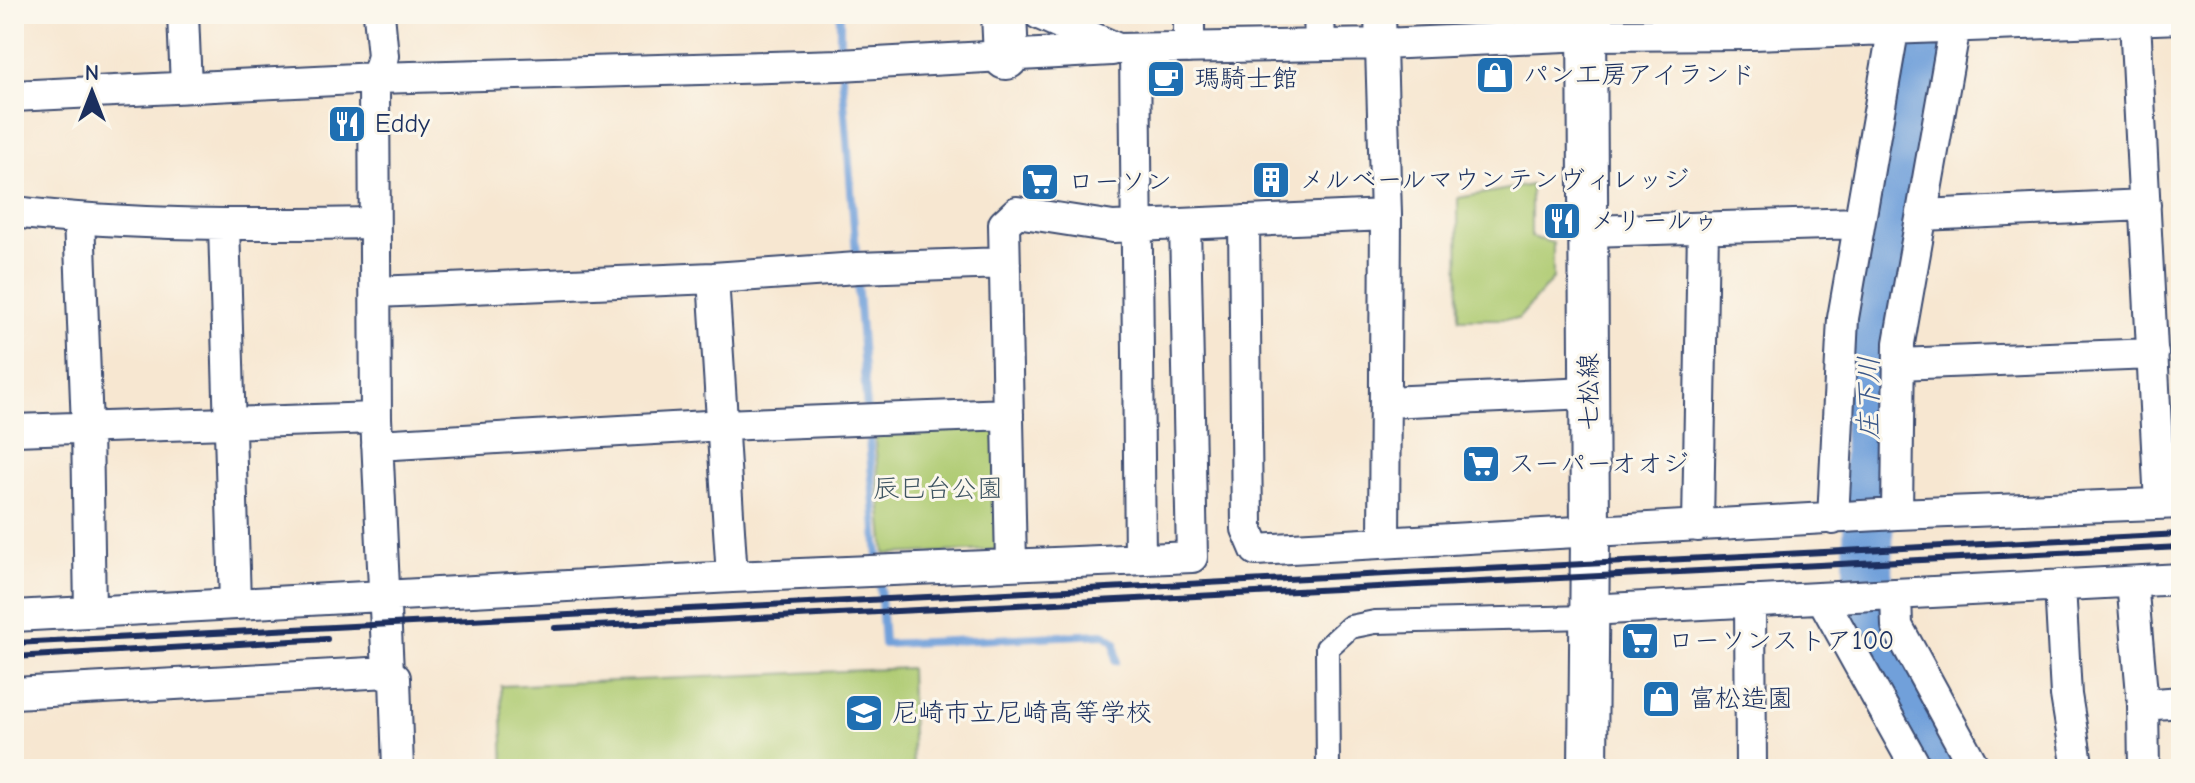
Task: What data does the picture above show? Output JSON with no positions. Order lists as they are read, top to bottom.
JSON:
{
  "streets": {
    "street": ["七松線"]
  },
  "water": ["庄下川"],
  "parks": ["辰巳台公園"],
  "places": {
    "shop": ["パン工房アイランド", "富松造園"],
    "cafe": ["瑪騎士館"],
    "restaurant": ["Eddy", "メリールゥ"],
    "building": ["メルベールマウンテンヴィレッジ"],
    "supermarket": ["ローソン", "スーパーオオジ", "ローソンストア100"],
    "school or university": ["尼崎市立尼崎高等学校"]
  },
  "north": "top"
}
